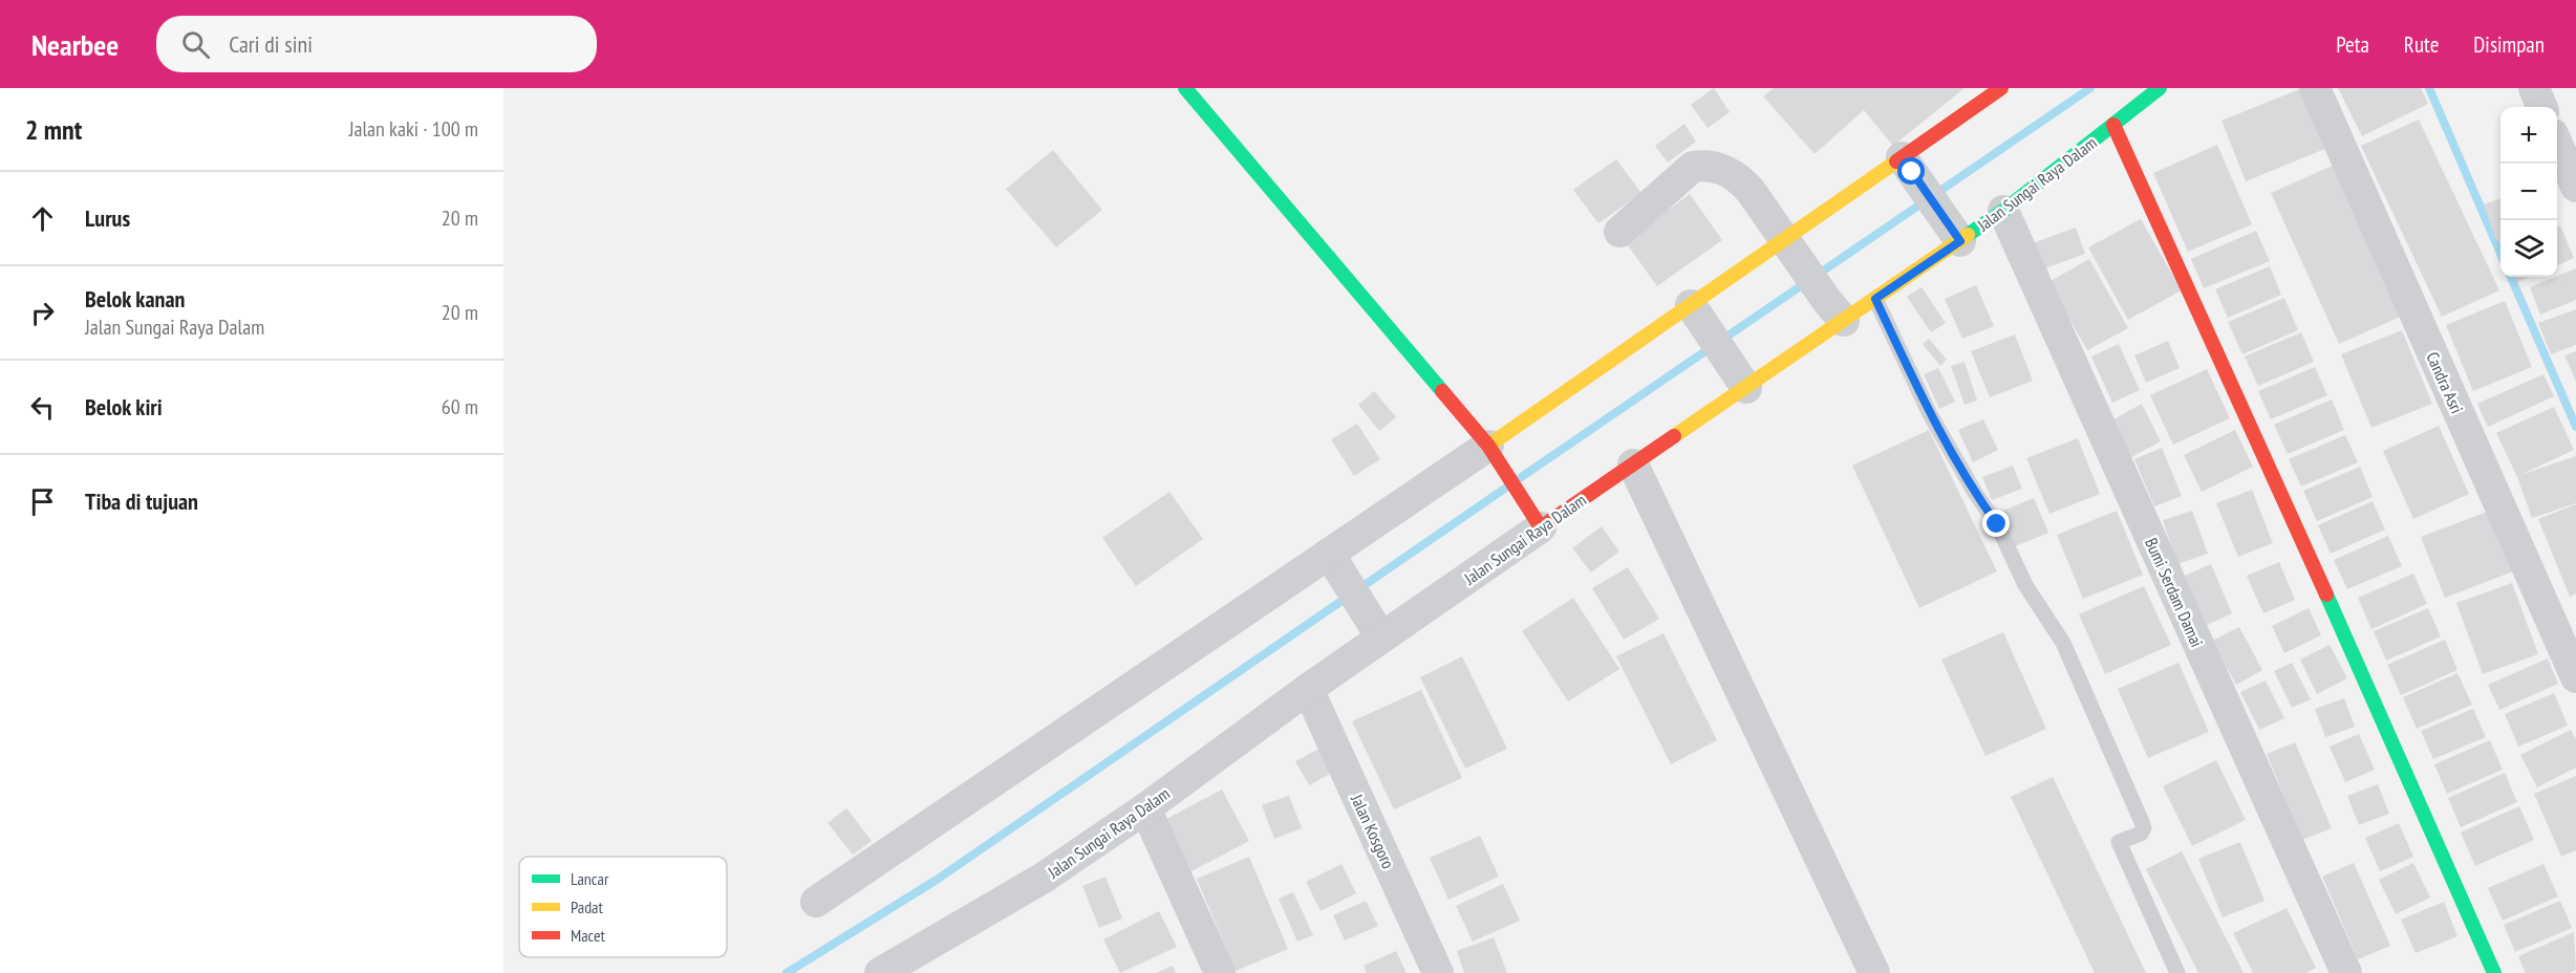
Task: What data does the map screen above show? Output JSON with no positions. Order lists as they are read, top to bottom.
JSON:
{
  "streets": {
    "street": [
      "Jalan Sungai Raya Dalam",
      "Candra Asri",
      "Bumi Serdam Damai",
      "Jalan Kosgoro"
    ]
  },
  "crossings": [
    ["Jalan Sungai Raya Dalam", "Bumi Serdam Damai"],
    ["Jalan Sungai Raya Dalam", "Jalan Kosgoro"]
  ],
  "legend": ["Lancar", "Padat", "Macet"],
  "page": {
    "header": "Nearbee",
    "search": "Cari di sini",
    "nav": ["Peta", "Rute", "Disimpan"],
    "heading": ["2 mnt", "Jalan kaki · 100 m"],
    "map_buttons": ["+", "−"],
    "list": [
      ["Lurus", "20 m"],
      ["Belok kanan", "Jalan Sungai Raya Dalam", "20 m"],
      ["Belok kiri", "60 m"],
      "Tiba di tujuan"
    ]
  }
}
